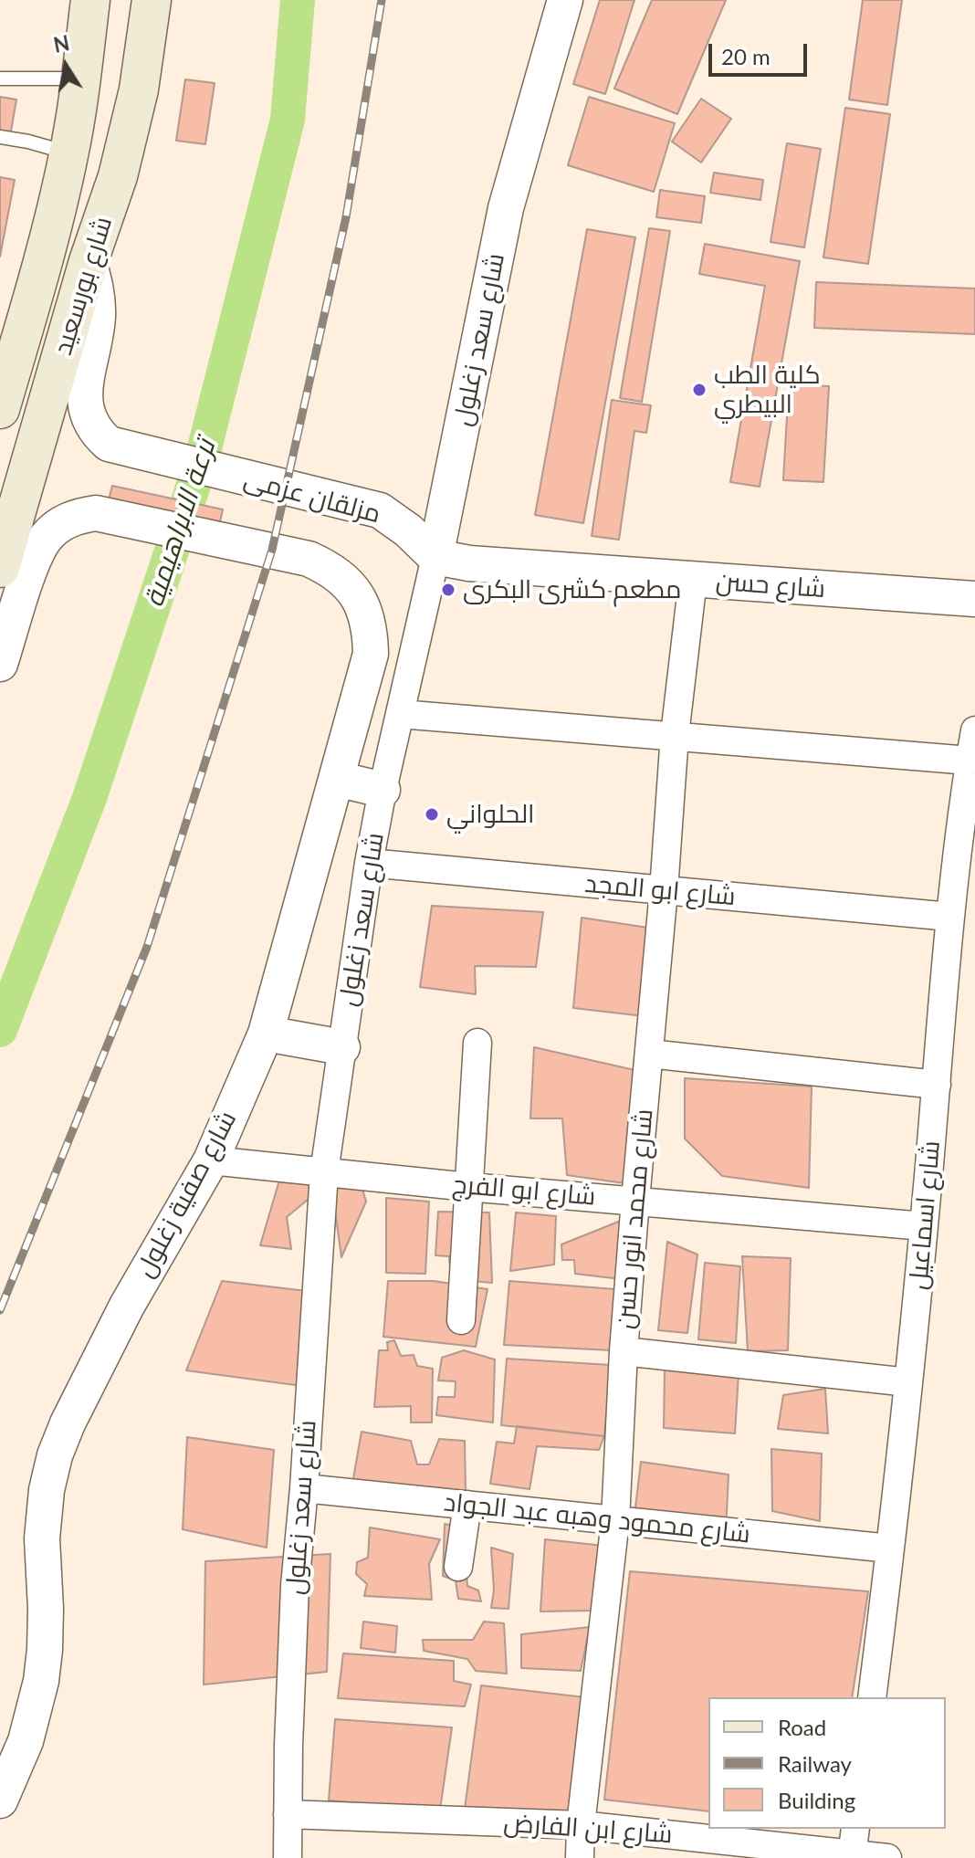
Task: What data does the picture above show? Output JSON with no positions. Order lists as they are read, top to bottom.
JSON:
{
  "streets": {
    "main road": ["شارع بورسعيد"],
    "street": [
      "شارع سعد زغلول",
      "مزلقان عزمى",
      "شارع حسن",
      "شارع ابو المجد",
      "شارع ابو الفرج",
      "شارع صفية زغلول",
      "شارع اسماعيل",
      "شارع محمد انور حسن",
      "شارع محمود وهبه عبد الجواد",
      "شارع ابن الفارض"
    ]
  },
  "crossings": [
    ["شارع بورسعيد", "مزلقان عزمى"],
    ["شارع سعد زغلول", "مزلقان عزمى"],
    ["شارع سعد زغلول", "شارع حسن"],
    ["شارع سعد زغلول", "شارع ابو المجد"],
    ["شارع سعد زغلول", "شارع ابو الفرج"],
    ["شارع سعد زغلول", "شارع محمود وهبه عبد الجواد"],
    ["شارع سعد زغلول", "شارع ابن الفارض"],
    ["مزلقان عزمى", "شارع حسن"],
    ["شارع حسن", "شارع محمد انور حسن"],
    ["شارع ابو المجد", "شارع اسماعيل"],
    ["شارع ابو المجد", "شارع محمد انور حسن"],
    ["شارع ابو الفرج", "شارع صفية زغلول"],
    ["شارع ابو الفرج", "شارع اسماعيل"],
    ["شارع ابو الفرج", "شارع محمد انور حسن"],
    ["شارع اسماعيل", "شارع محمود وهبه عبد الجواد"],
    ["شارع محمد انور حسن", "شارع محمود وهبه عبد الجواد"],
    ["شارع محمد انور حسن", "شارع ابن الفارض"]
  ],
  "water": ["ترعة الابراهيمية"],
  "places": ["كلية الطب البيطري", "مطعم كشرى البكرى", "الحلواني"],
  "legend": ["Road", "Railway", "Building"],
  "scale_bar": "20 m",
  "north": "top"
}
